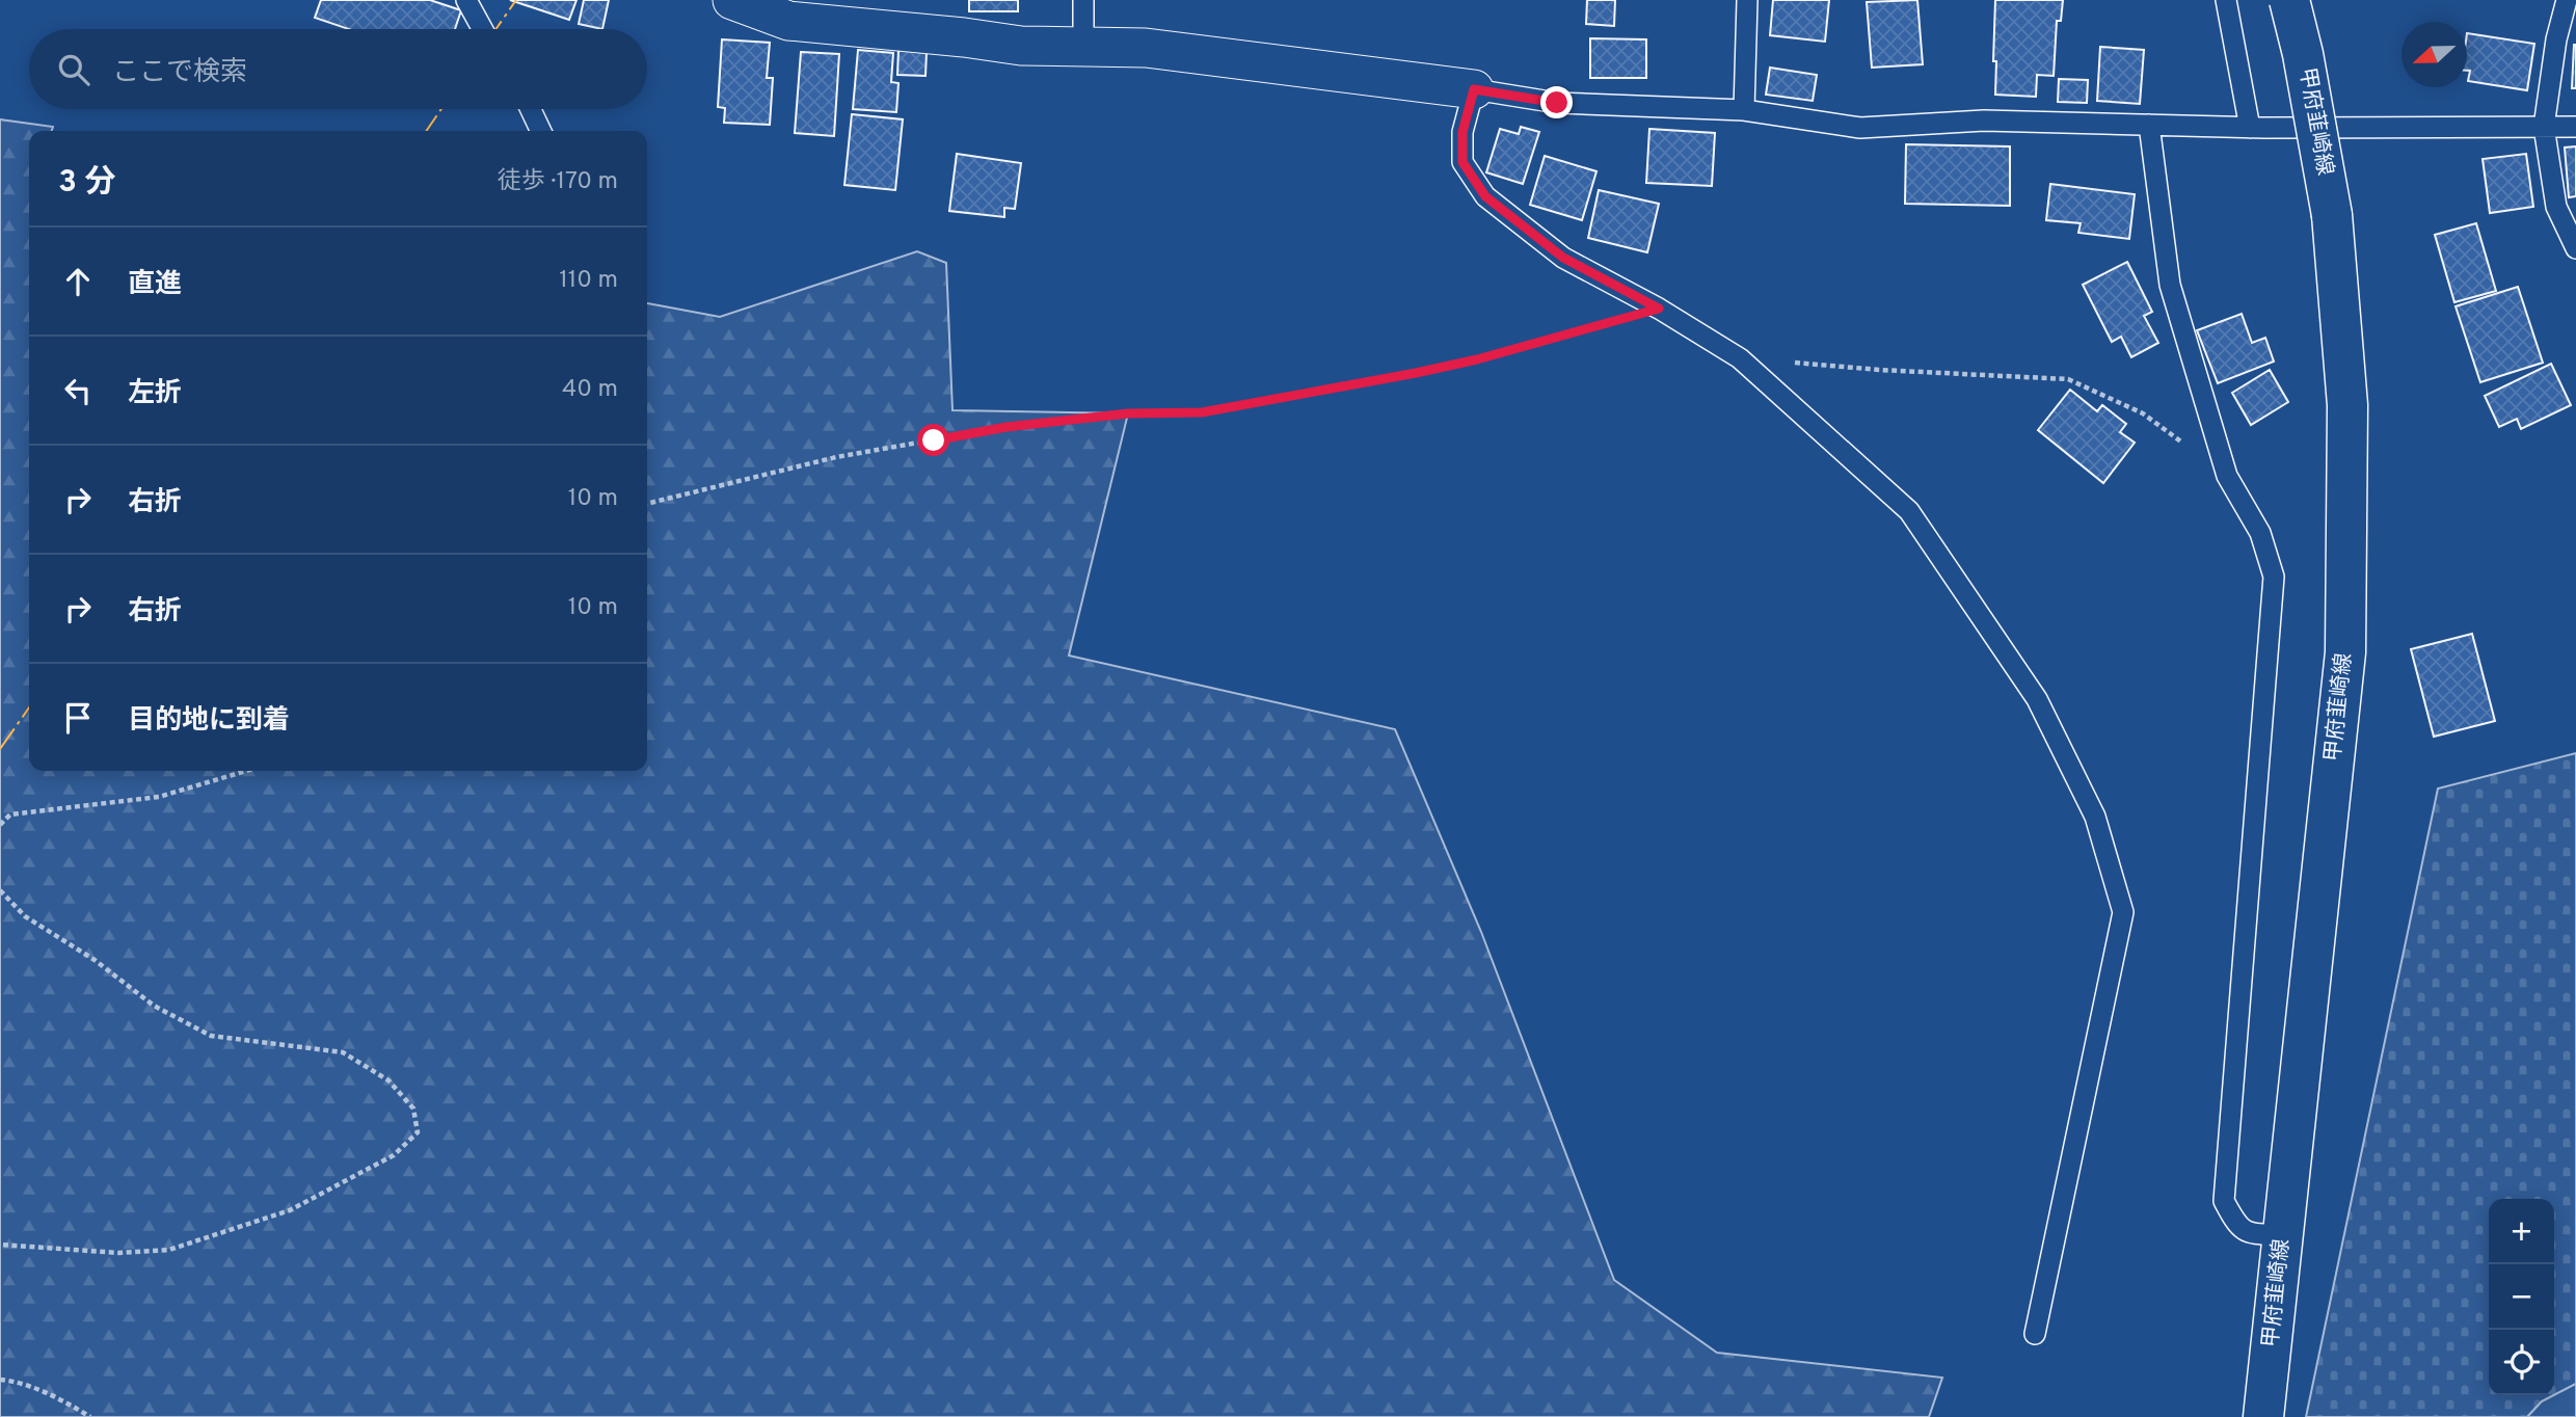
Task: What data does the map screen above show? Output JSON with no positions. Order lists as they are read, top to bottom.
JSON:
{
  "streets": {
    "main road": ["甲府韮崎線"]
  },
  "north": "left",
  "page": {
    "search": "ここで検索",
    "heading": ["3 分", "徒歩 · 170 m"],
    "list": [
      ["直進", "110 m"],
      ["左折", "40 m"],
      ["右折", "10 m"],
      ["右折", "10 m"],
      "目的地に到着"
    ],
    "map_buttons": ["+", "−"]
  }
}
